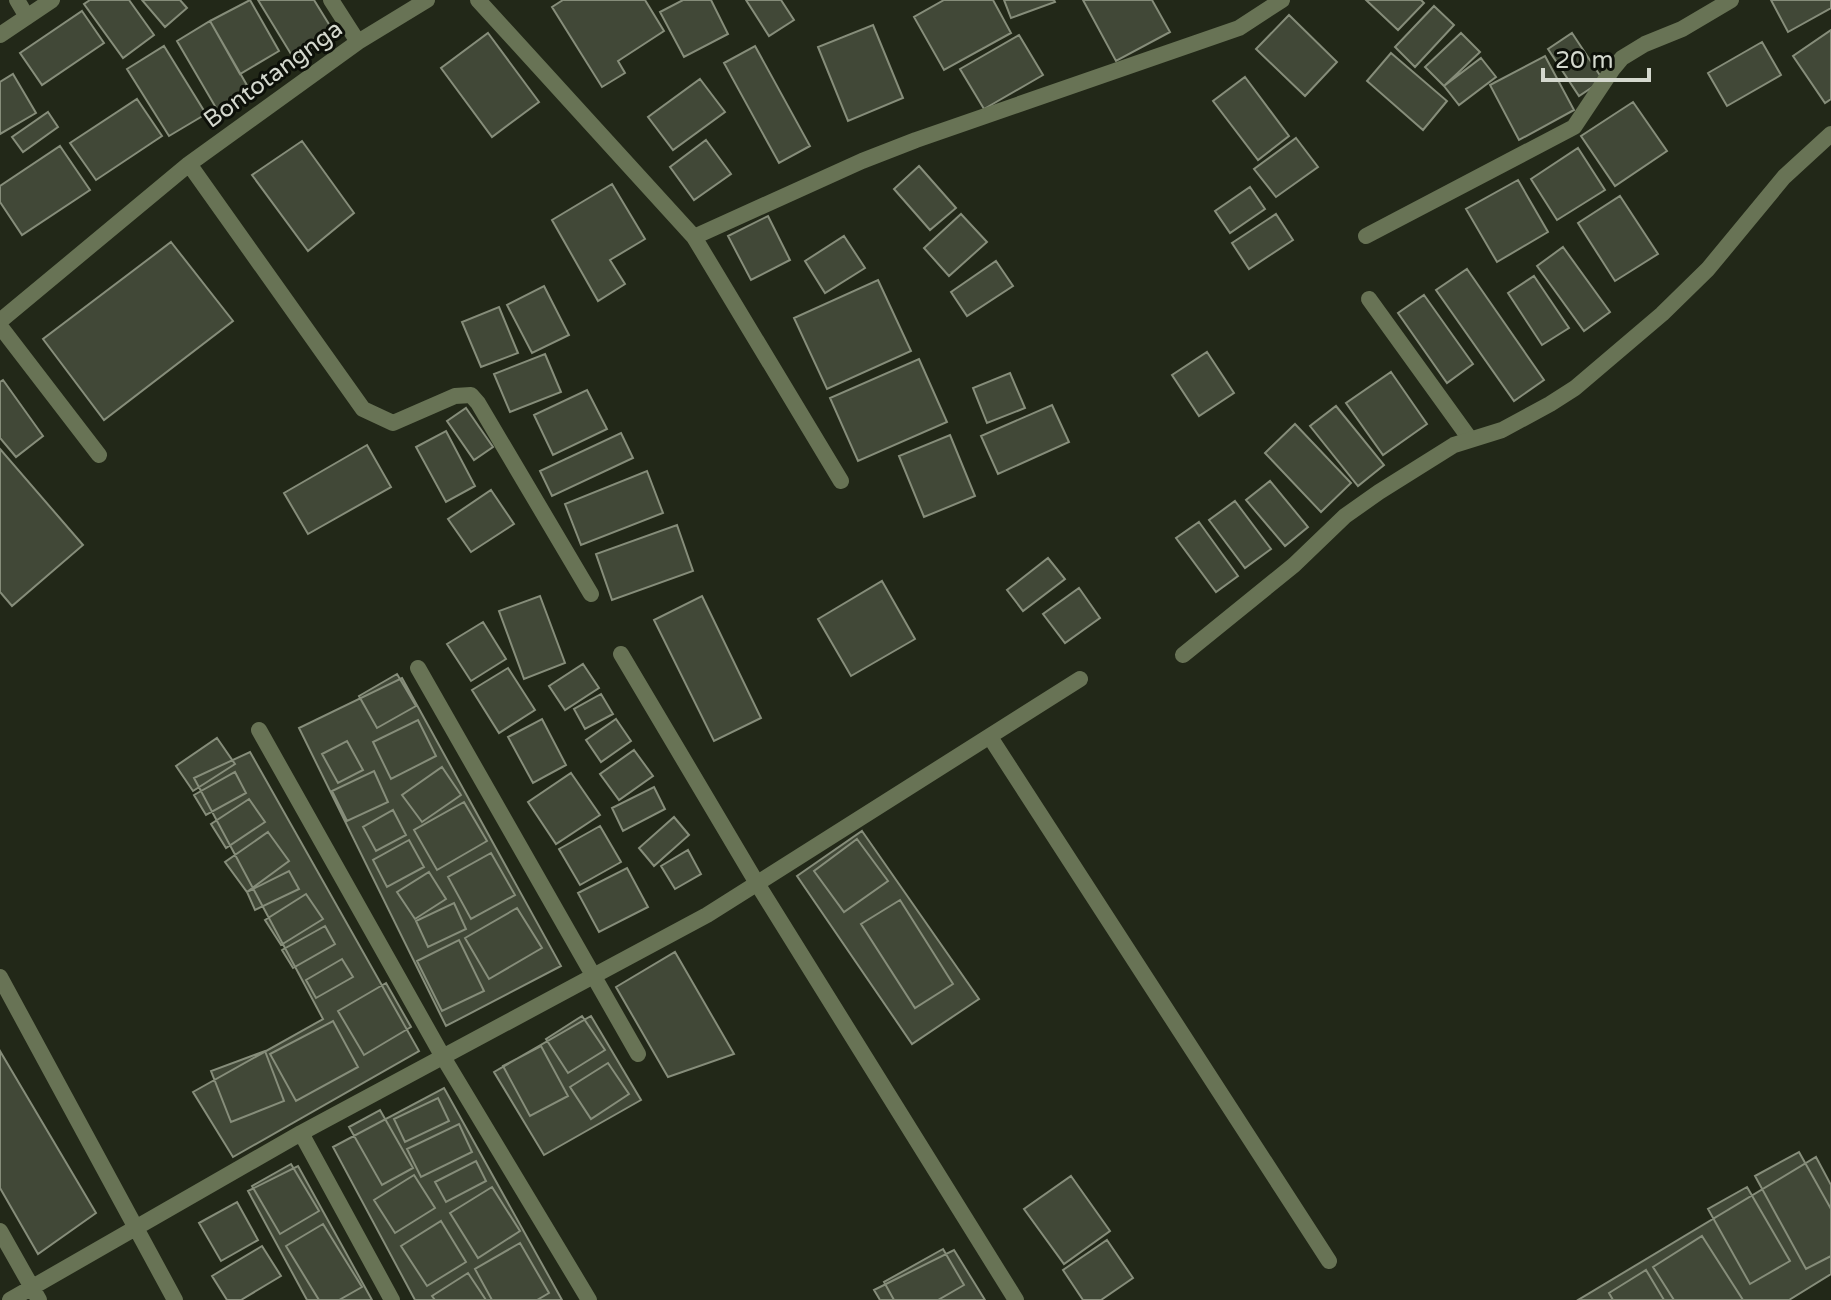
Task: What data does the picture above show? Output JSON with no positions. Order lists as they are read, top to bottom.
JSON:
{
  "streets": {
    "street": ["Bontotangnga"]
  },
  "scale_bar": "20 m"
}
